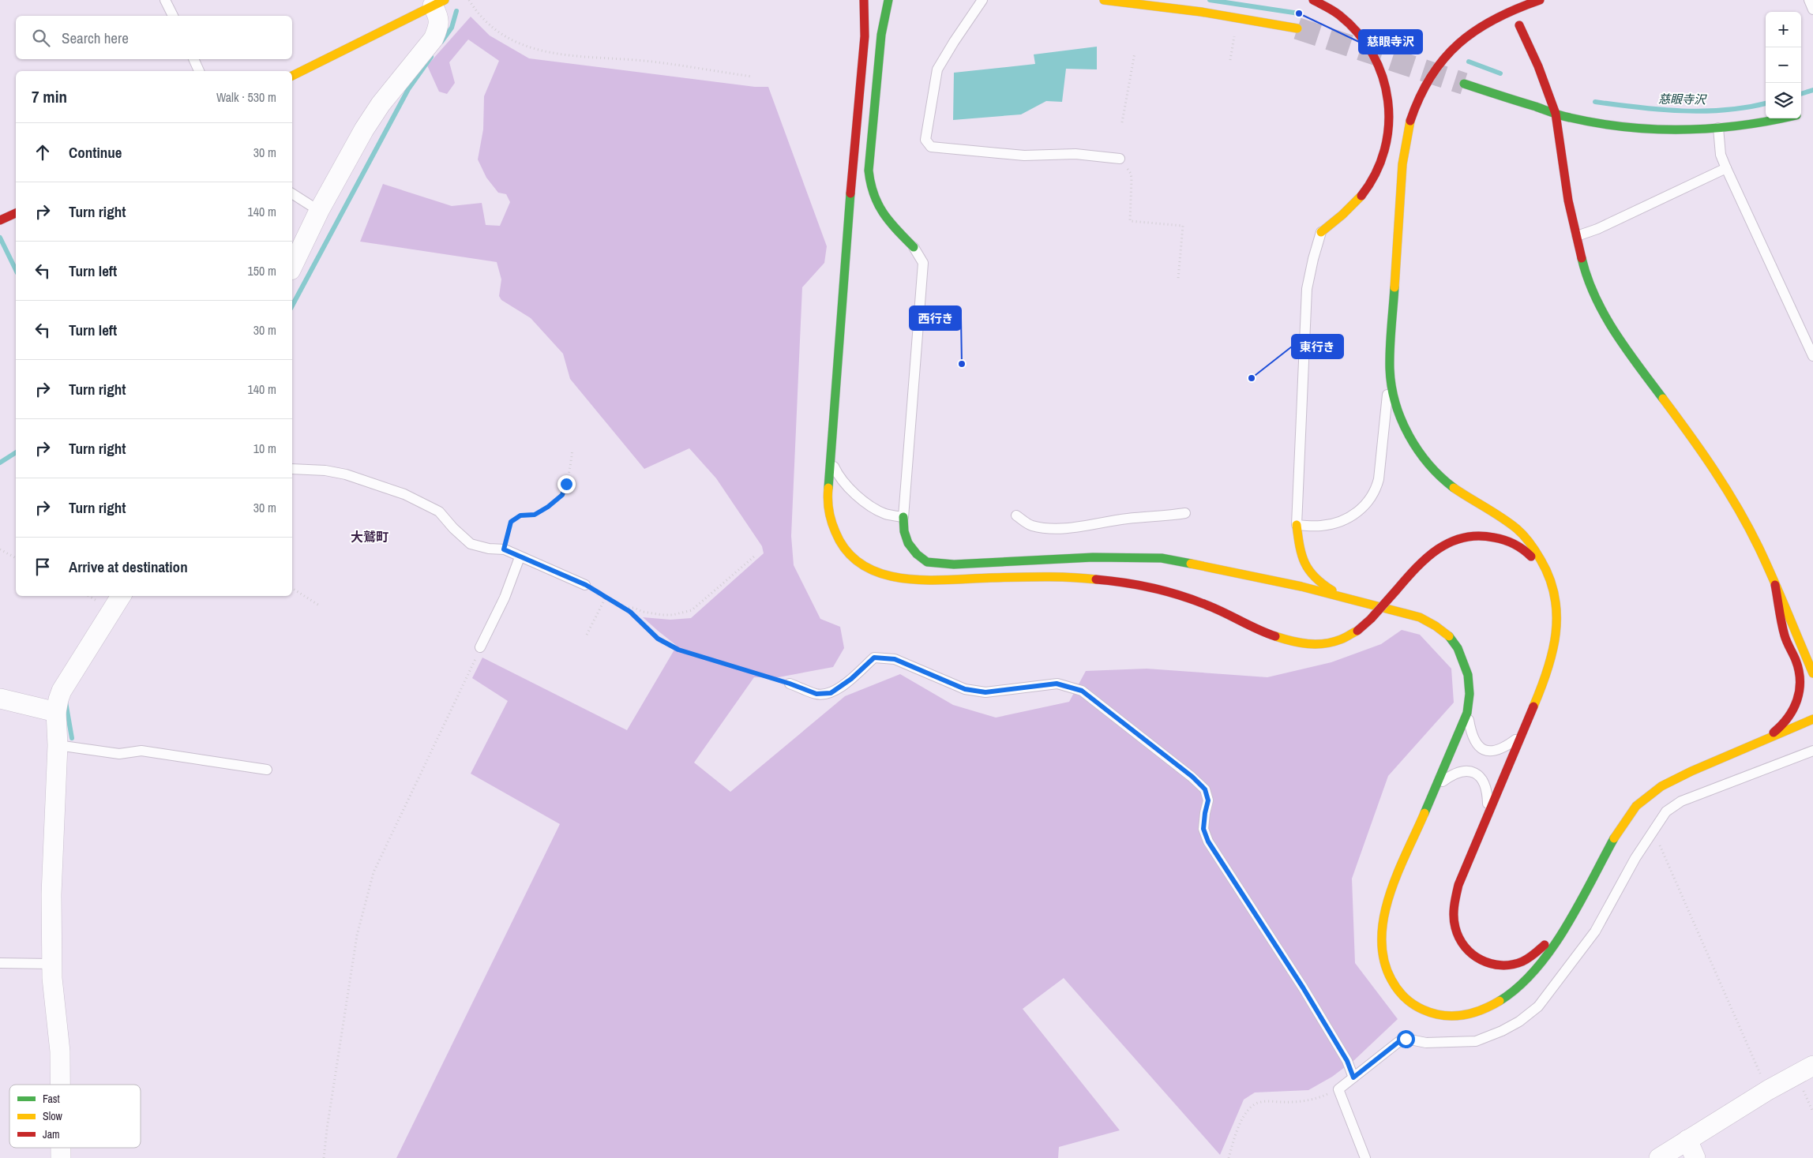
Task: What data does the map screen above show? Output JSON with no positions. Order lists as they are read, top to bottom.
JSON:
{
  "districts": ["大鷲町"],
  "water": ["慈眼寺沢"],
  "places": ["慈眼寺沢", "西行き", "東行き"],
  "legend": ["Fast", "Slow", "Jam"],
  "page": {
    "map_buttons": ["+", "−"],
    "search": "Search here",
    "heading": ["7 min", "Walk · 530 m"],
    "list": [
      ["Continue", "30 m"],
      ["Turn right", "140 m"],
      ["Turn left", "150 m"],
      ["Turn left", "30 m"],
      ["Turn right", "140 m"],
      ["Turn right", "10 m"],
      ["Turn right", "30 m"],
      "Arrive at destination"
    ]
  }
}
